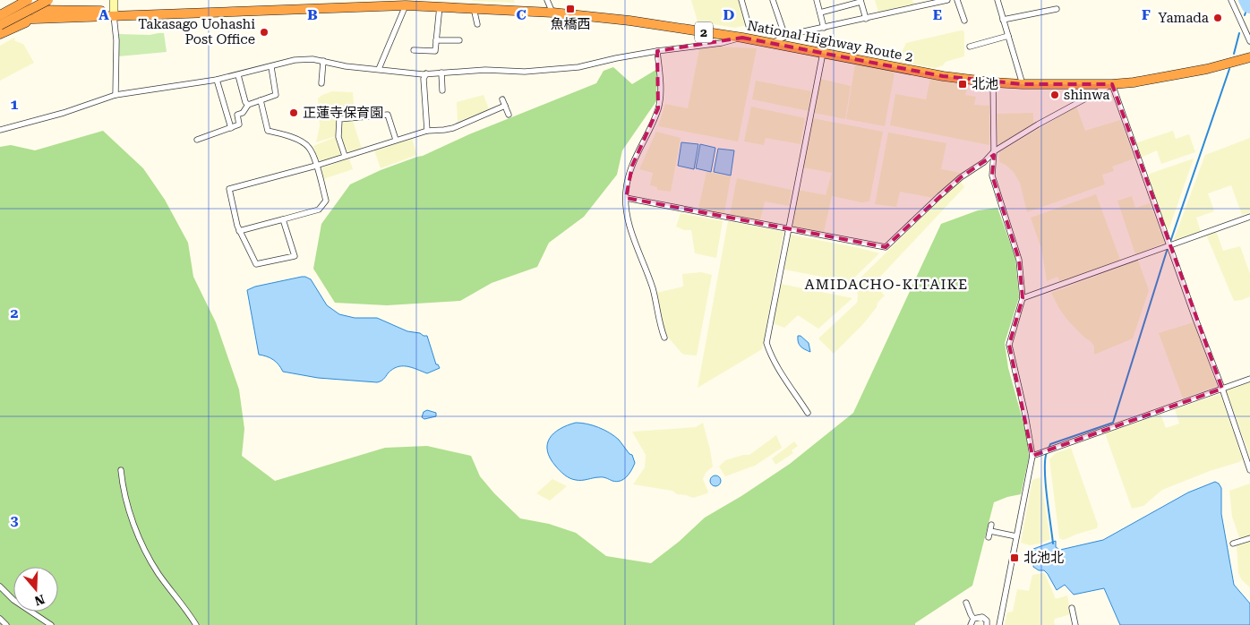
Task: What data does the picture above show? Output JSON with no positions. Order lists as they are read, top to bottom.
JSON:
{
  "streets": {
    "highway": ["2", "National Highway Route 2"]
  },
  "districts": ["AMIDACHO-KITAIKE"],
  "places": {
    "transit": ["魚橋西", "北池", "北池北"],
    "other": [
      "Yamada",
      "Takasago Uohashi Post Office",
      "shinwa",
      "正蓮寺保育園"
    ]
  },
  "north": "bottom",
  "grid": {
    "columns": [
      "A",
      "B",
      "C",
      "D",
      "E",
      "F"
    ],
    "rows": ["1", "2", "3"]
  }
}
